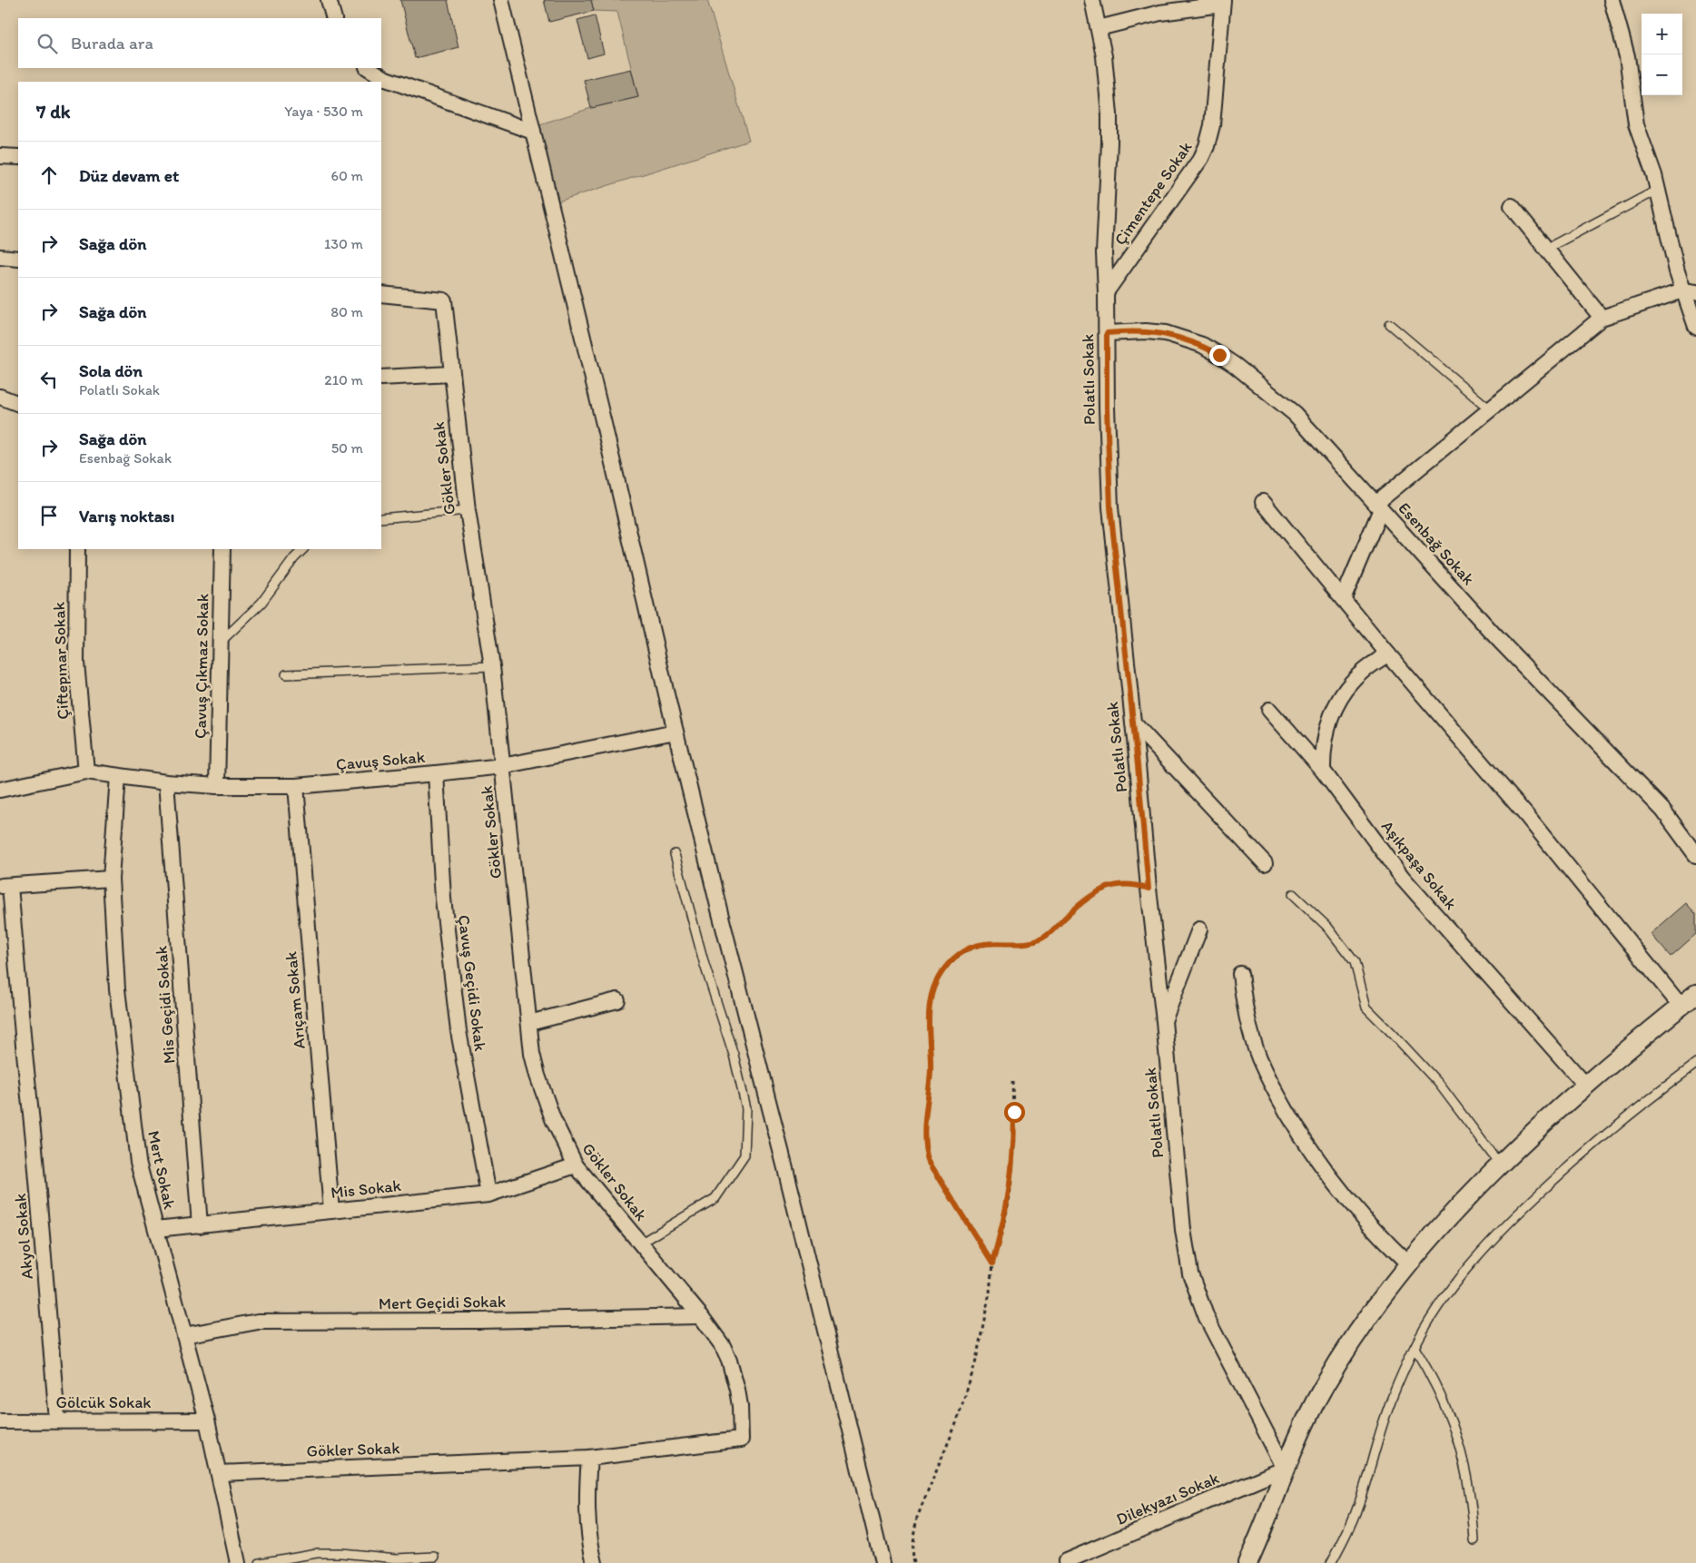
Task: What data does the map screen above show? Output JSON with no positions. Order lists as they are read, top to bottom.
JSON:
{
  "streets": {
    "street": [
      "Çimentepe Sokak",
      "Polatlı Sokak",
      "Gökler Sokak",
      "Esenbağ Sokak",
      "Çiftepınar Sokak",
      "Çavuş Çıkmaz Sokak",
      "Çavuş Sokak",
      "Aşıkpaşa Sokak",
      "Çavuş Geçidi Sokak",
      "Arıçam Sokak",
      "Mis Geçidi Sokak",
      "Mert Sokak",
      "Mis Sokak",
      "Akyol Sokak",
      "Mert Geçidi Sokak",
      "Gölcük Sokak",
      "Dilekyazı Sokak"
    ]
  },
  "crossings": [
    ["Çimentepe Sokak", "Polatlı Sokak"],
    ["Polatlı Sokak", "Esenbağ Sokak"],
    ["Polatlı Sokak", "Dilekyazı Sokak"],
    ["Gökler Sokak", "Çavuş Sokak"],
    ["Gökler Sokak", "Mert Sokak"],
    ["Gökler Sokak", "Mis Sokak"],
    ["Gökler Sokak", "Mert Geçidi Sokak"],
    ["Çiftepınar Sokak", "Çavuş Sokak"],
    ["Çavuş Çıkmaz Sokak", "Çavuş Sokak"],
    ["Çavuş Sokak", "Çavuş Geçidi Sokak"],
    ["Çavuş Sokak", "Arıçam Sokak"],
    ["Çavuş Sokak", "Mis Geçidi Sokak"],
    ["Çavuş Sokak", "Mert Sokak"],
    ["Çavuş Geçidi Sokak", "Mis Sokak"],
    ["Arıçam Sokak", "Mis Sokak"],
    ["Mis Geçidi Sokak", "Mis Sokak"],
    ["Mert Sokak", "Mis Sokak"],
    ["Mert Sokak", "Mert Geçidi Sokak"],
    ["Mert Sokak", "Gölcük Sokak"],
    ["Akyol Sokak", "Gölcük Sokak"]
  ],
  "page": {
    "map_buttons": ["+", "−"],
    "search": "Burada ara",
    "heading": ["7 dk", "Yaya · 530 m"],
    "list": [
      ["Düz devam et", "60 m"],
      ["Sağa dön", "130 m"],
      ["Sağa dön", "80 m"],
      ["Sola dön", "Polatlı Sokak", "210 m"],
      ["Sağa dön", "Esenbağ Sokak", "50 m"],
      "Varış noktası"
    ]
  }
}
